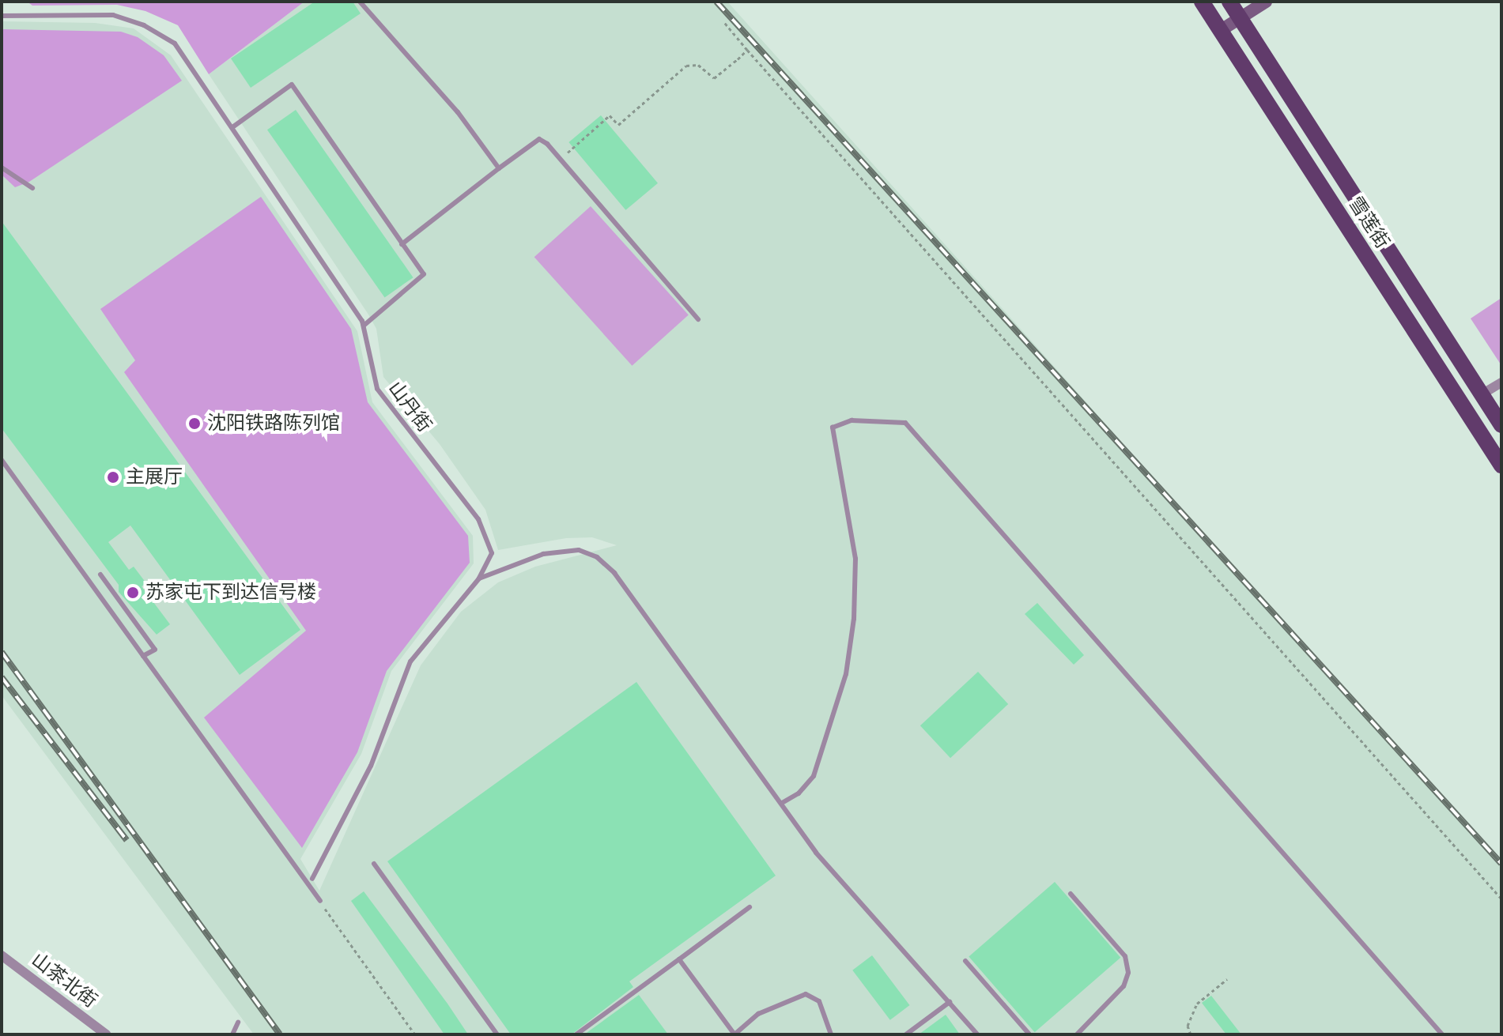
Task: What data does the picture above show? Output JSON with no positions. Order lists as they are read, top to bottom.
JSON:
{
  "streets": {
    "main road": ["雪莲街"],
    "street": ["山茶北街"],
    "lane": ["山丹街"]
  },
  "places": ["沈阳铁路陈列馆", "主展厅", "苏家屯下到达信号楼"]
}
